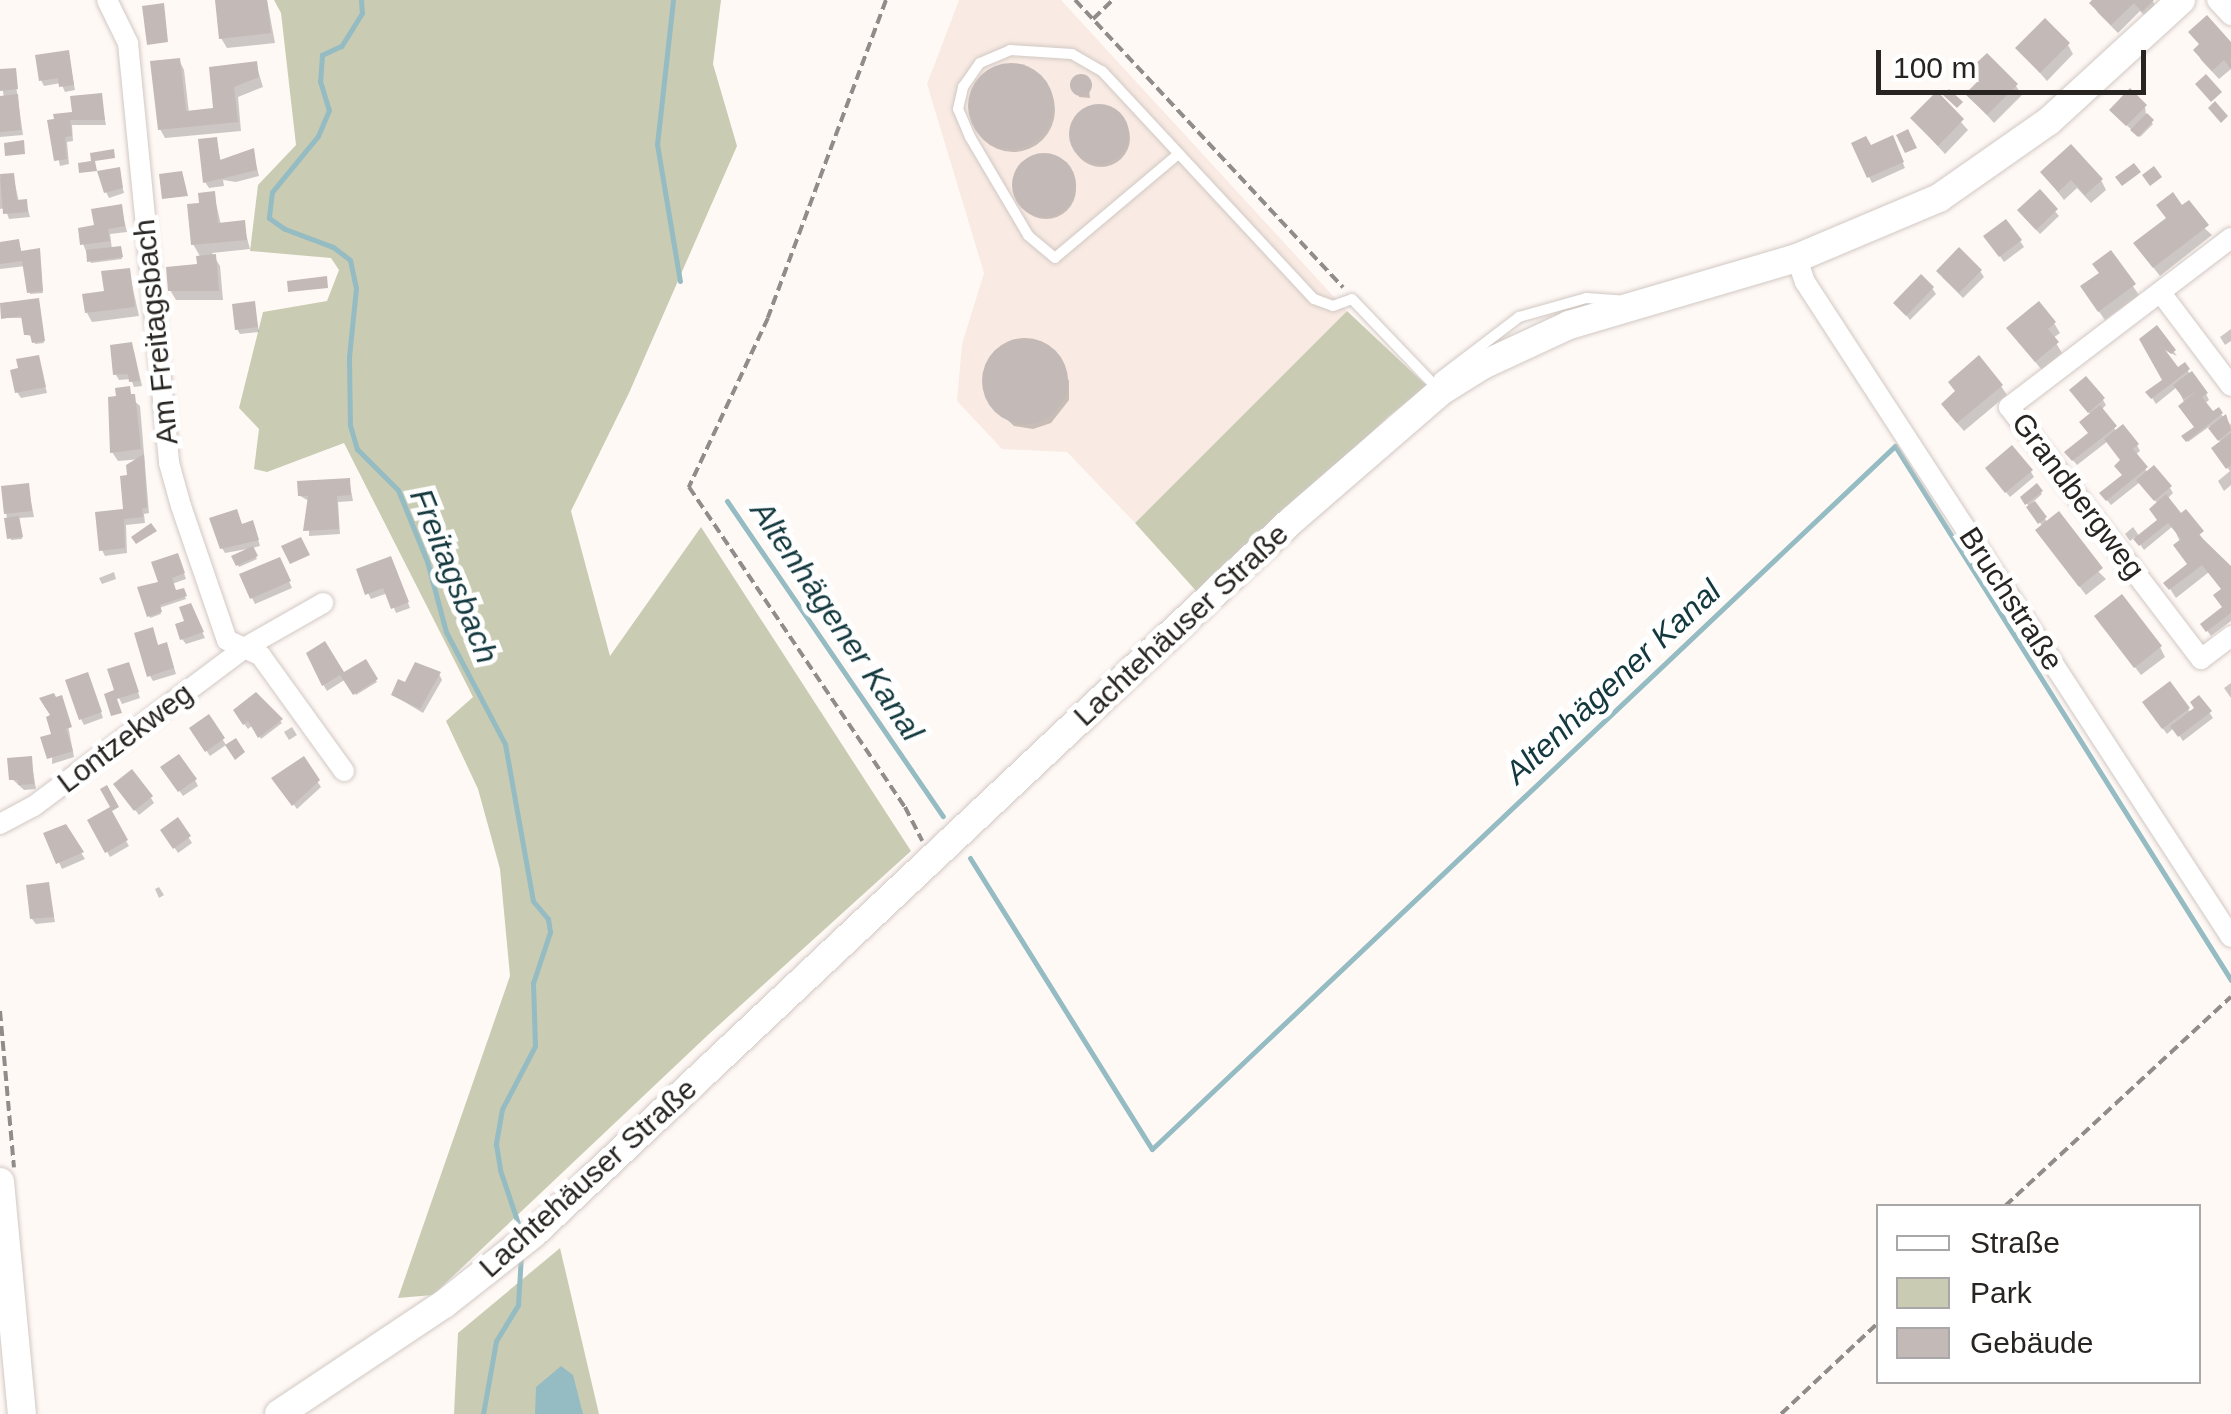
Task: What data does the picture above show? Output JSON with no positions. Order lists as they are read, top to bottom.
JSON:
{
  "streets": {
    "street": [
      "Am Freitagsbach",
      "Grandbergweg",
      "Bruchstraße",
      "Lachtehäuser Straße",
      "Lontzekweg"
    ]
  },
  "crossings": [
    ["Am Freitagsbach", "Lontzekweg"],
    ["Bruchstraße", "Lachtehäuser Straße"]
  ],
  "water": ["Freitagsbach", "Altenhägener Kanal"],
  "legend": ["Straße", "Park", "Gebäude"],
  "scale_bar": "100 m"
}
